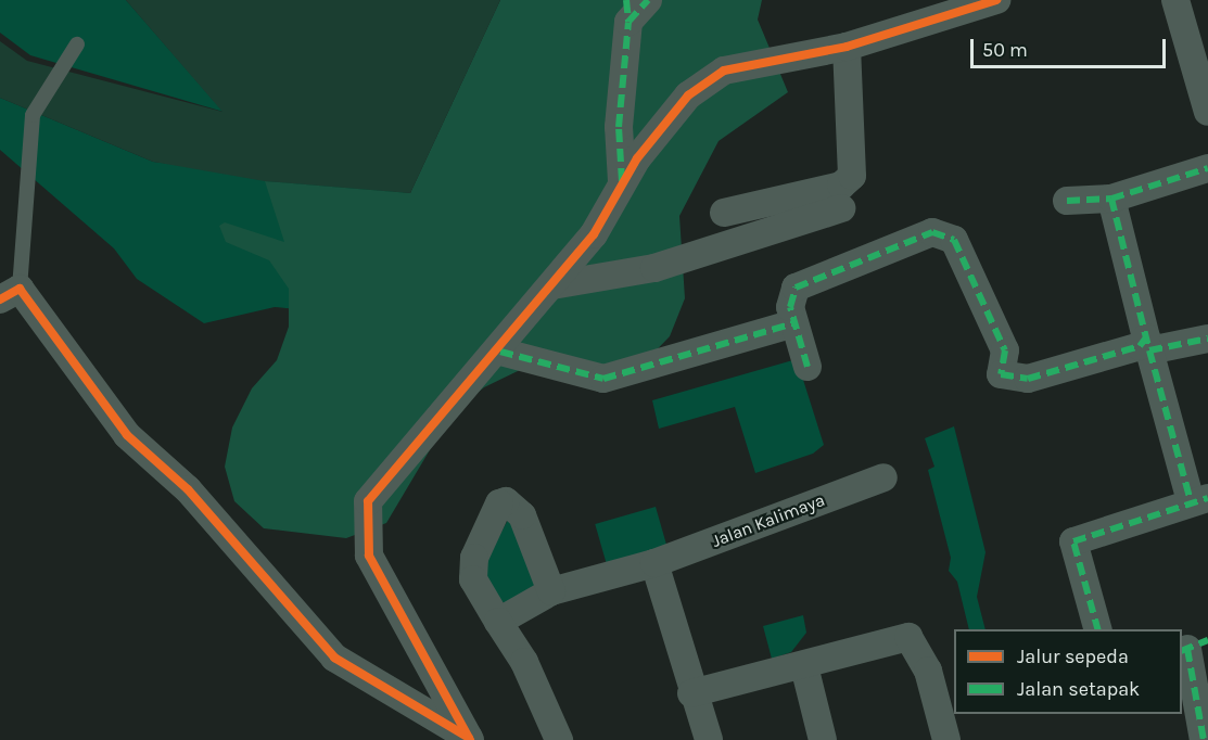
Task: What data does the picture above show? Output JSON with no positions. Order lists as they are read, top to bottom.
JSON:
{
  "streets": {
    "street": ["Jalan Kalimaya"]
  },
  "legend": ["Jalur sepeda", "Jalan setapak"],
  "scale_bar": "50 m"
}
